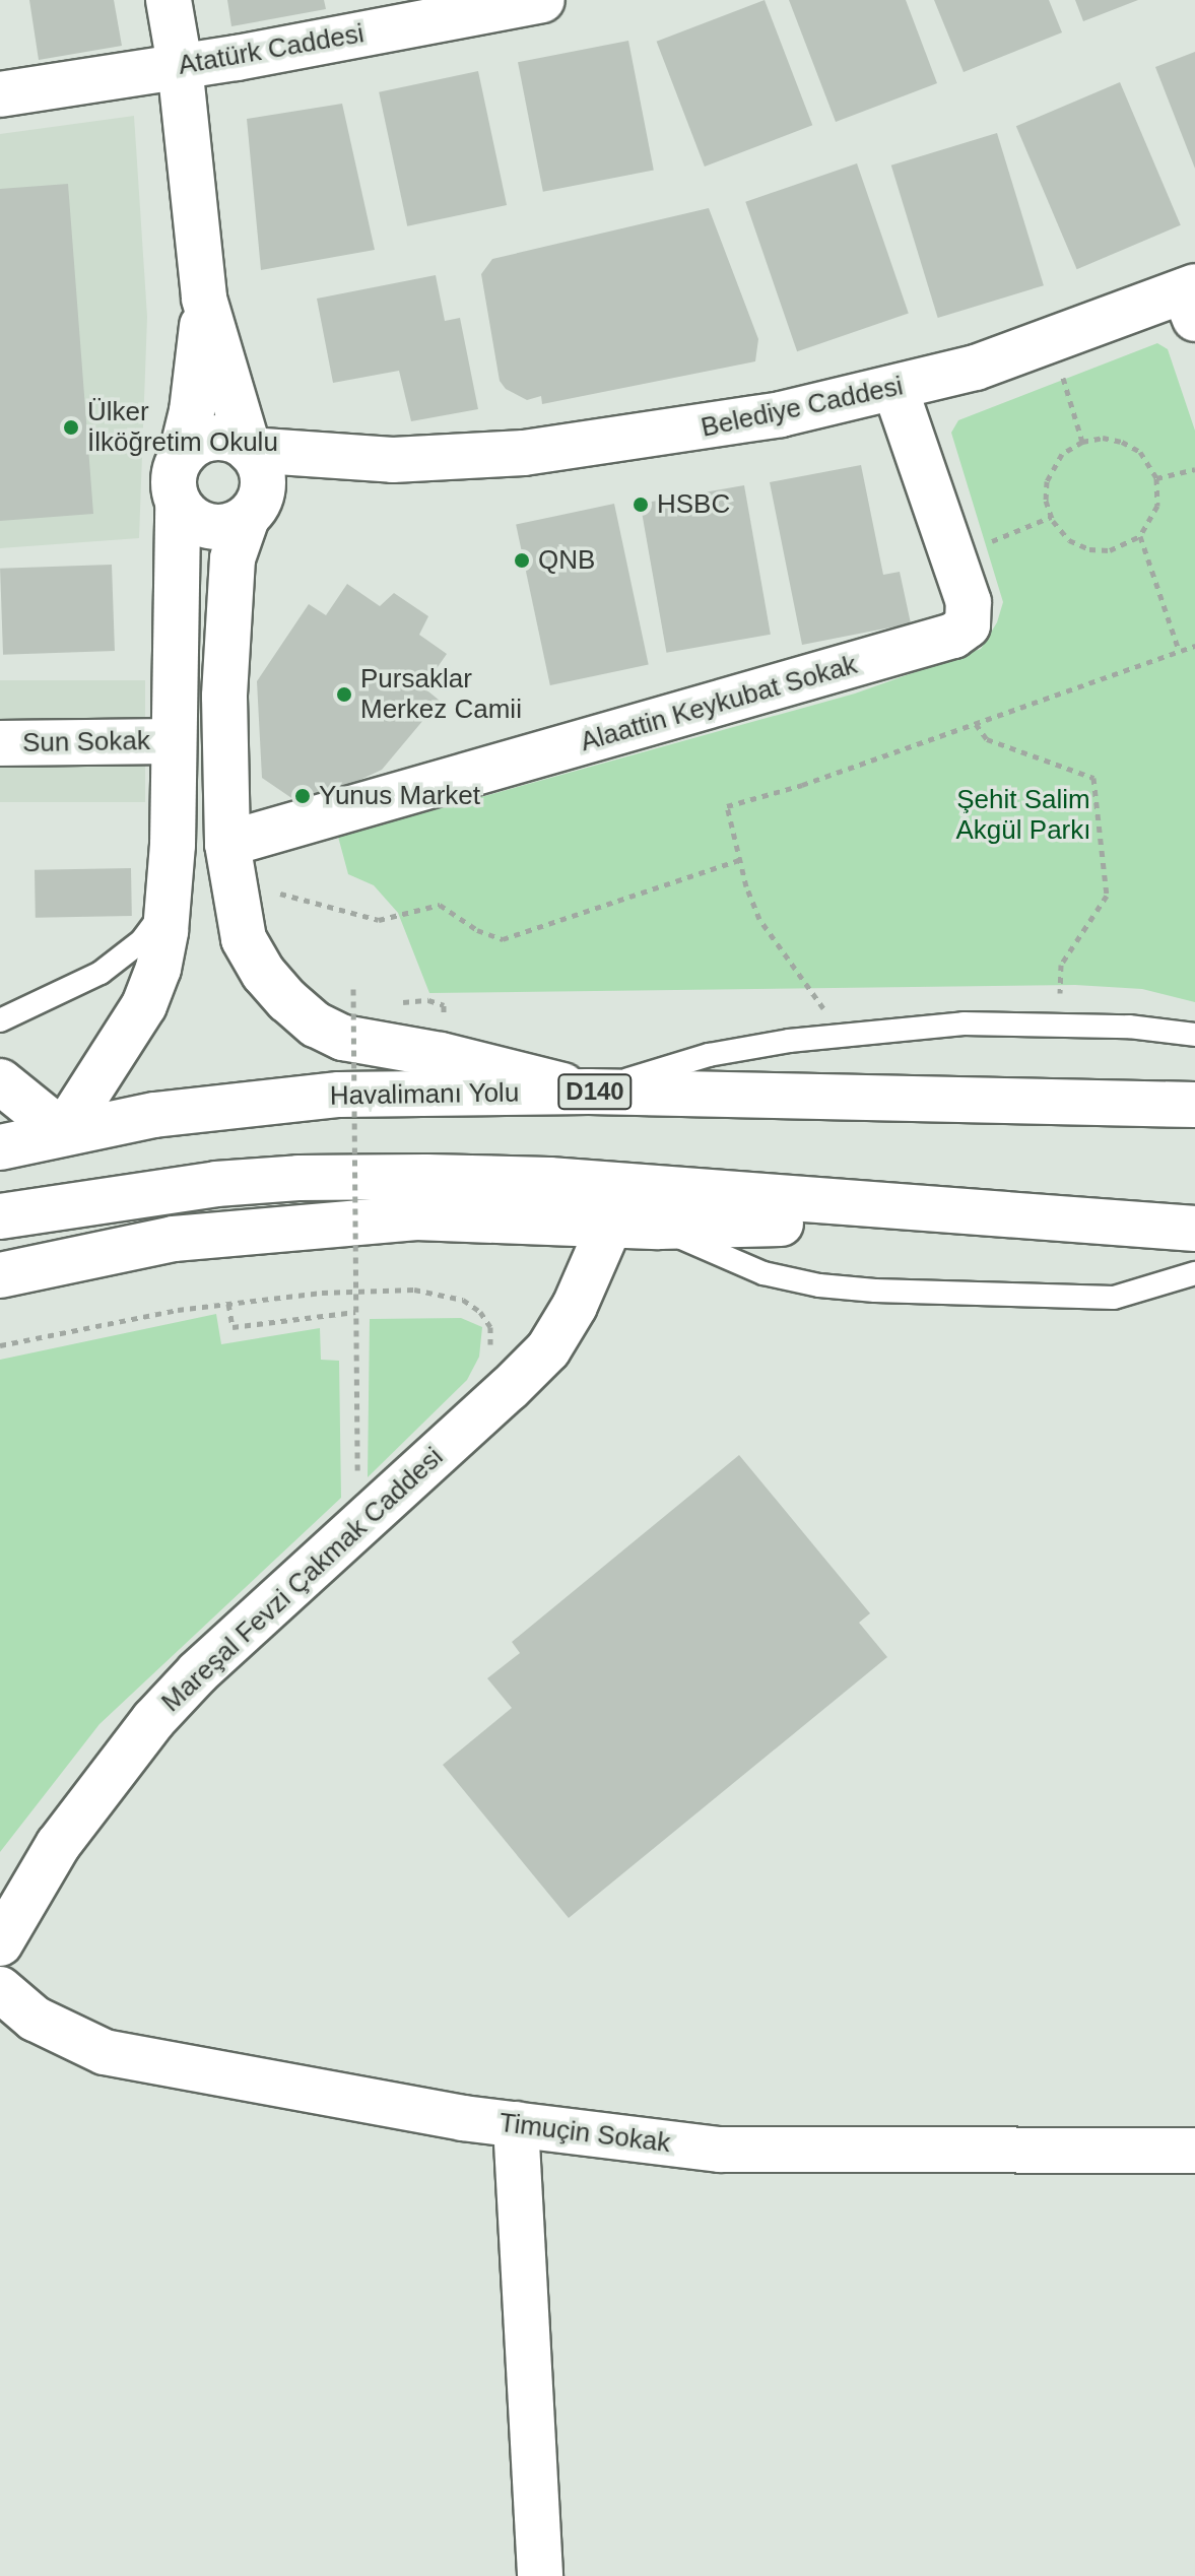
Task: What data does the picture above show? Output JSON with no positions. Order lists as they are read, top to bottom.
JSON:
{
  "streets": {
    "main road": [
      "Atatürk Caddesi",
      "Belediye Caddesi",
      "Alaattin Keykubat Sokak",
      "Sun Sokak",
      "D140",
      "Havalimanı Yolu",
      "Mareşal Fevzi Çakmak Caddesi",
      "Timuçin Sokak"
    ]
  },
  "crossings": [
    ["Belediye Caddesi", "Alaattin Keykubat Sokak"]
  ],
  "parks": ["Şehit Salim Akgül Parkı"],
  "places": [
    "Ülker İlköğretim Okulu",
    "HSBC",
    "QNB",
    "Pursaklar Merkez Camii",
    "Yunus Market"
  ]
}
